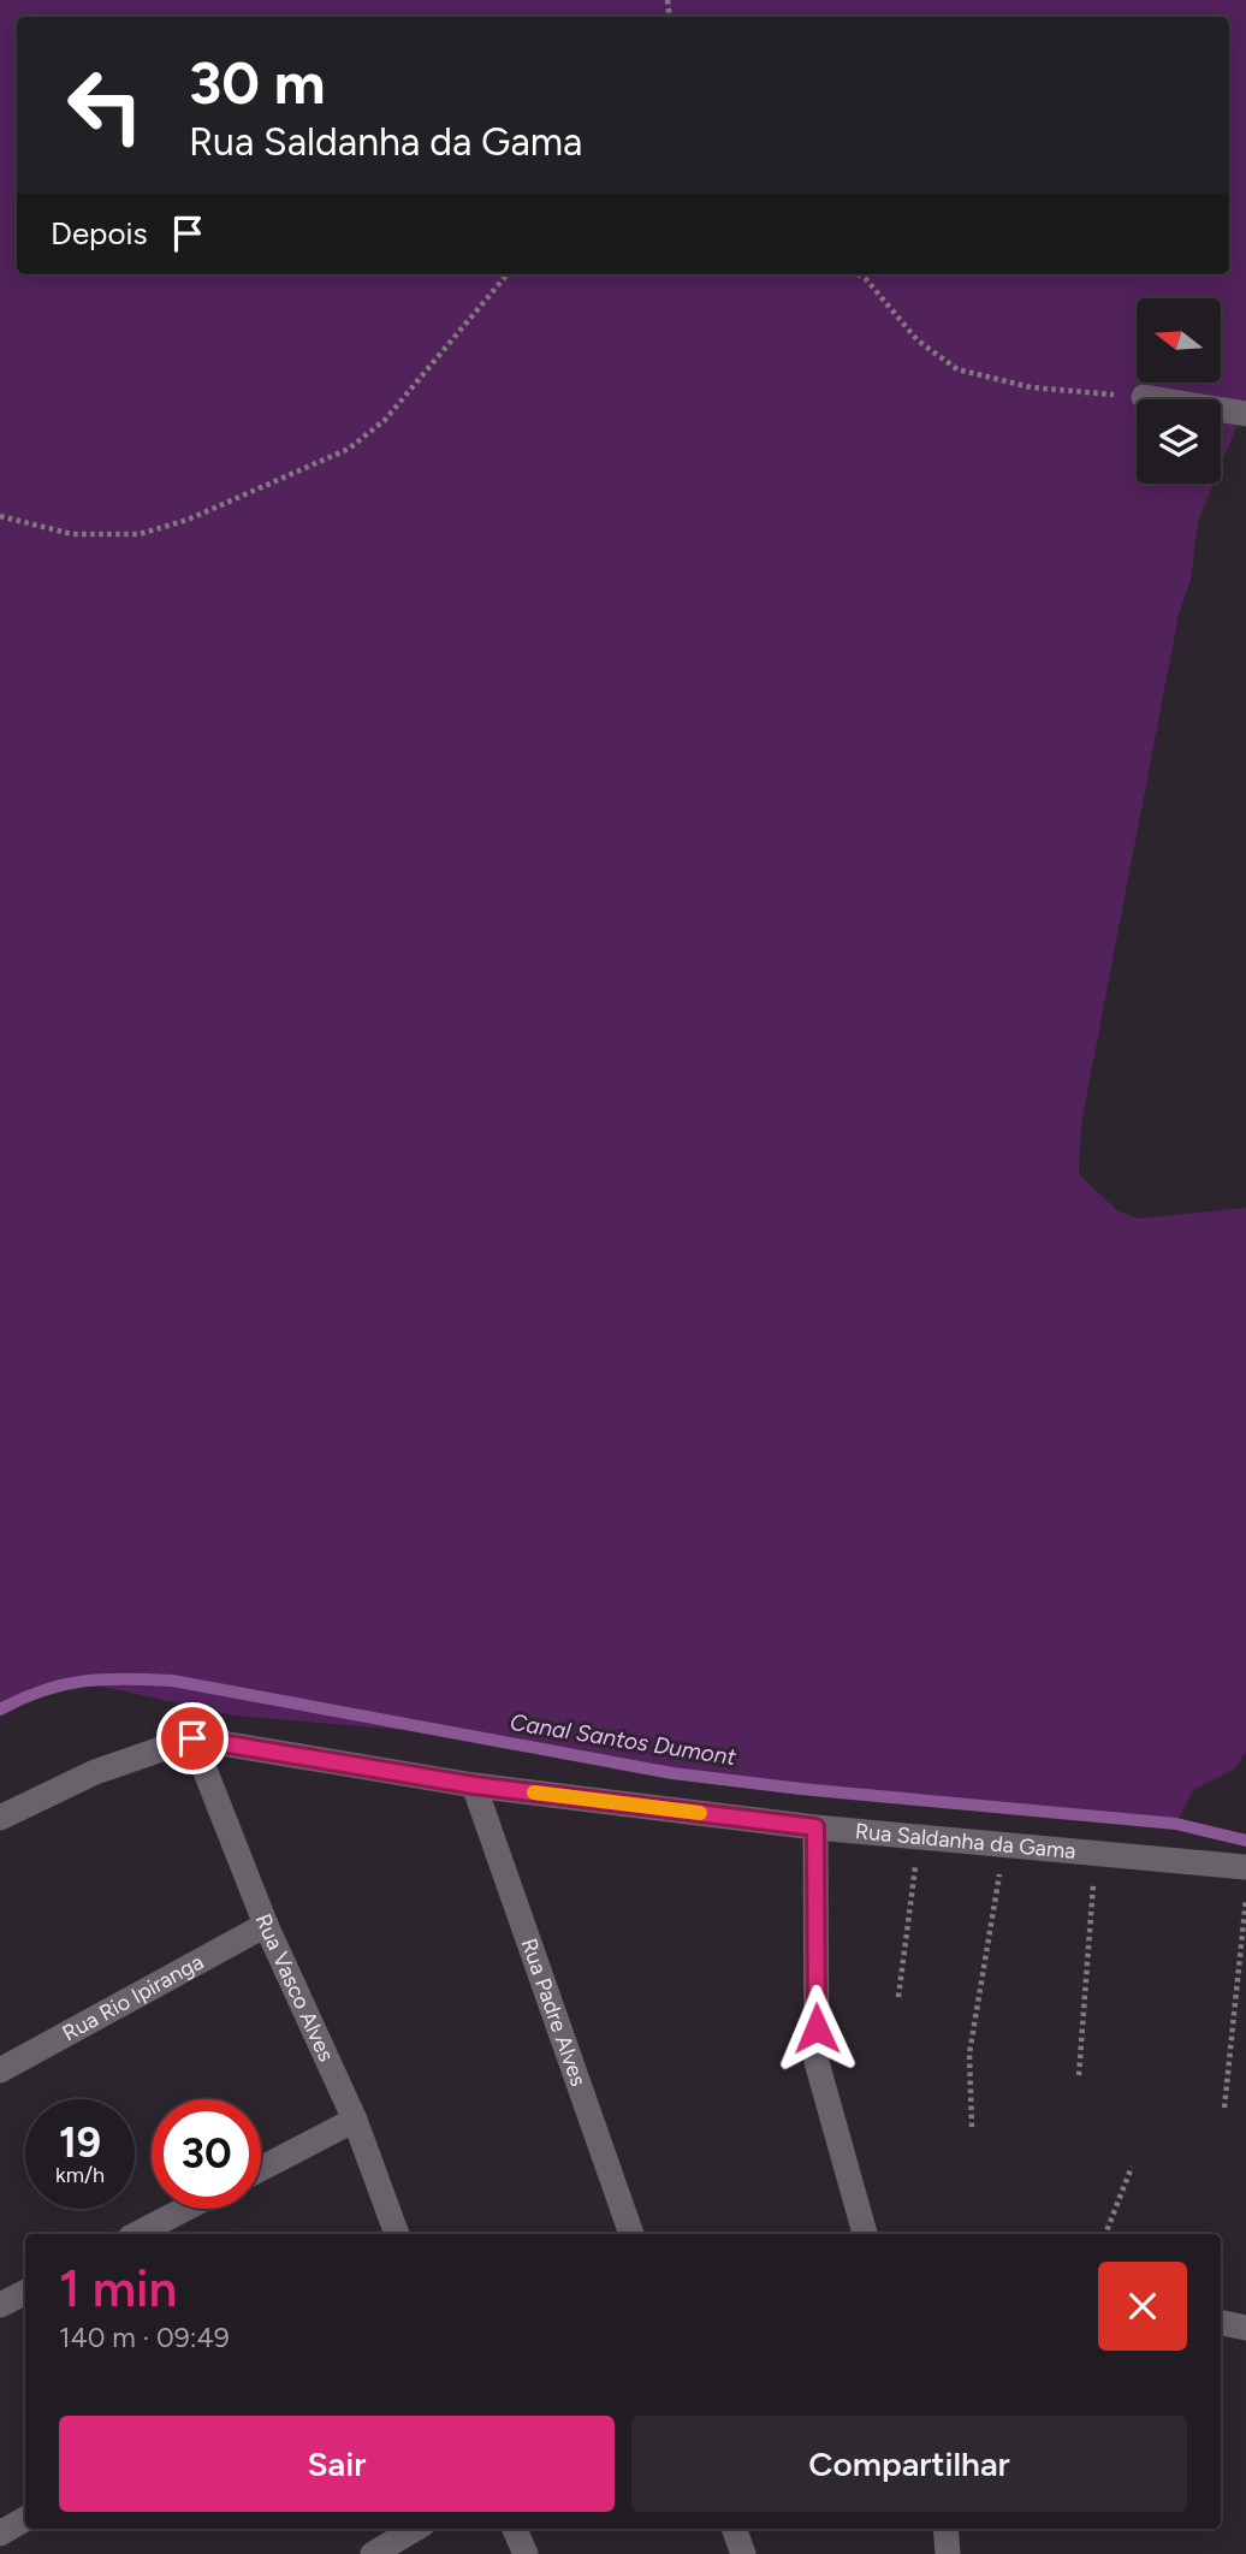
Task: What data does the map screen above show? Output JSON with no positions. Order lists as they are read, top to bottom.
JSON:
{
  "streets": {
    "street": [
      "Rua Saldanha da Gama",
      "Rua Vasco Alves",
      "Rua Rio Ipiranga",
      "Rua Padre Alves"
    ]
  },
  "crossings": [
    ["Rua Saldanha da Gama", "Rua Vasco Alves"],
    ["Rua Saldanha da Gama", "Rua Padre Alves"],
    ["Rua Vasco Alves", "Rua Rio Ipiranga"]
  ],
  "water": ["Canal Santos Dumont"],
  "north": "left",
  "page": {
    "turn": ["30 m", "Rua Saldanha da Gama"],
    "then": "Depois",
    "speed": "19 km/h",
    "limit": "30",
    "heading": ["1 min", "140 m · 09:49"],
    "buttons": ["Sair", "Compartilhar"]
  }
}
